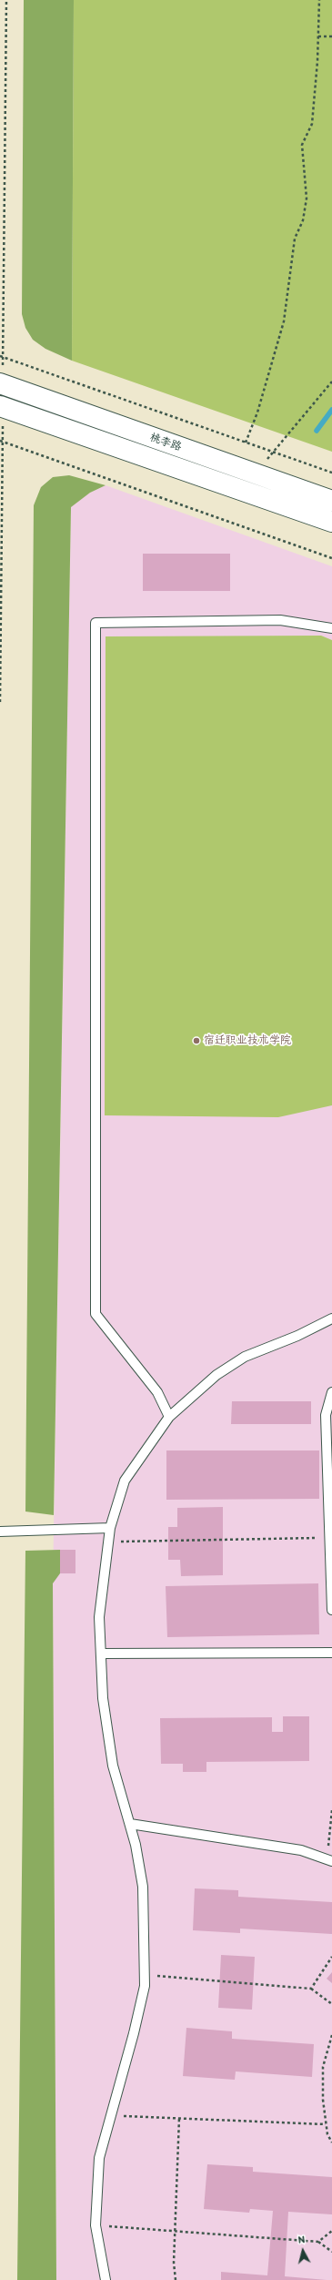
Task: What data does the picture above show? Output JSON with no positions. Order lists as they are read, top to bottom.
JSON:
{
  "streets": {
    "main road": ["桃李路"]
  },
  "places": ["宿迁职业技术学院"],
  "north": "top"
}
